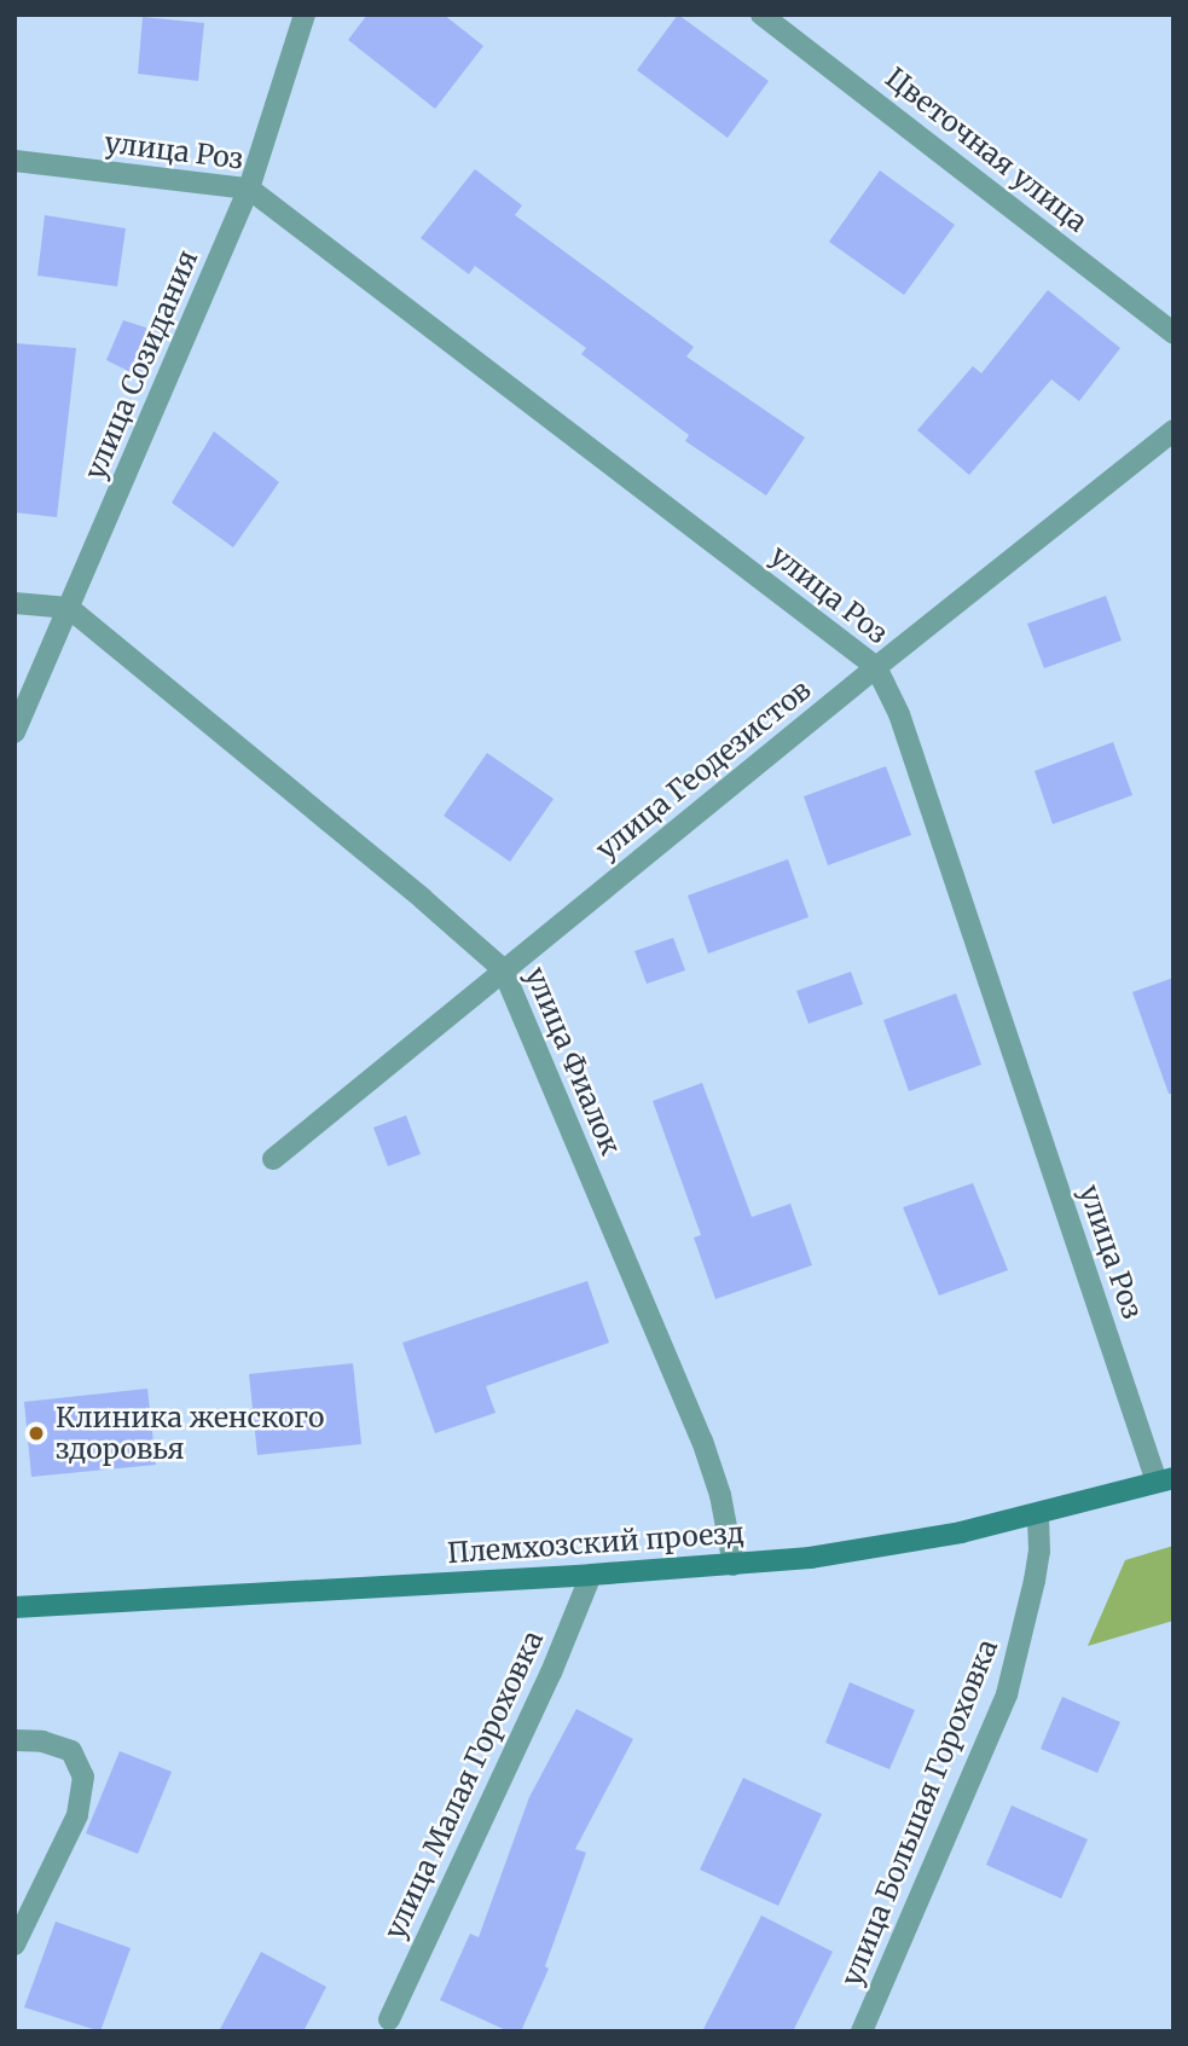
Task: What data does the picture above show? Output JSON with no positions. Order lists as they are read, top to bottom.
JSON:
{
  "streets": {
    "main road": ["Племхозский проезд"],
    "street": [
      "Цветочная улица",
      "улица Роз",
      "улица Созидания",
      "улица Геодезистов",
      "улица Фиалок",
      "улица Малая Гороховка",
      "улица Большая Гороховка"
    ]
  },
  "crossings": [
    ["улица Роз", "улица Созидания"],
    ["улица Роз", "улица Геодезистов"],
    ["улица Роз", "Племхозский проезд"],
    ["улица Созидания", "улица Фиалок"],
    ["улица Геодезистов", "улица Фиалок"],
    ["улица Фиалок", "Племхозский проезд"],
    ["Племхозский проезд", "улица Малая Гороховка"],
    ["Племхозский проезд", "улица Большая Гороховка"]
  ],
  "places": ["Клиника женского здоровья"]
}
